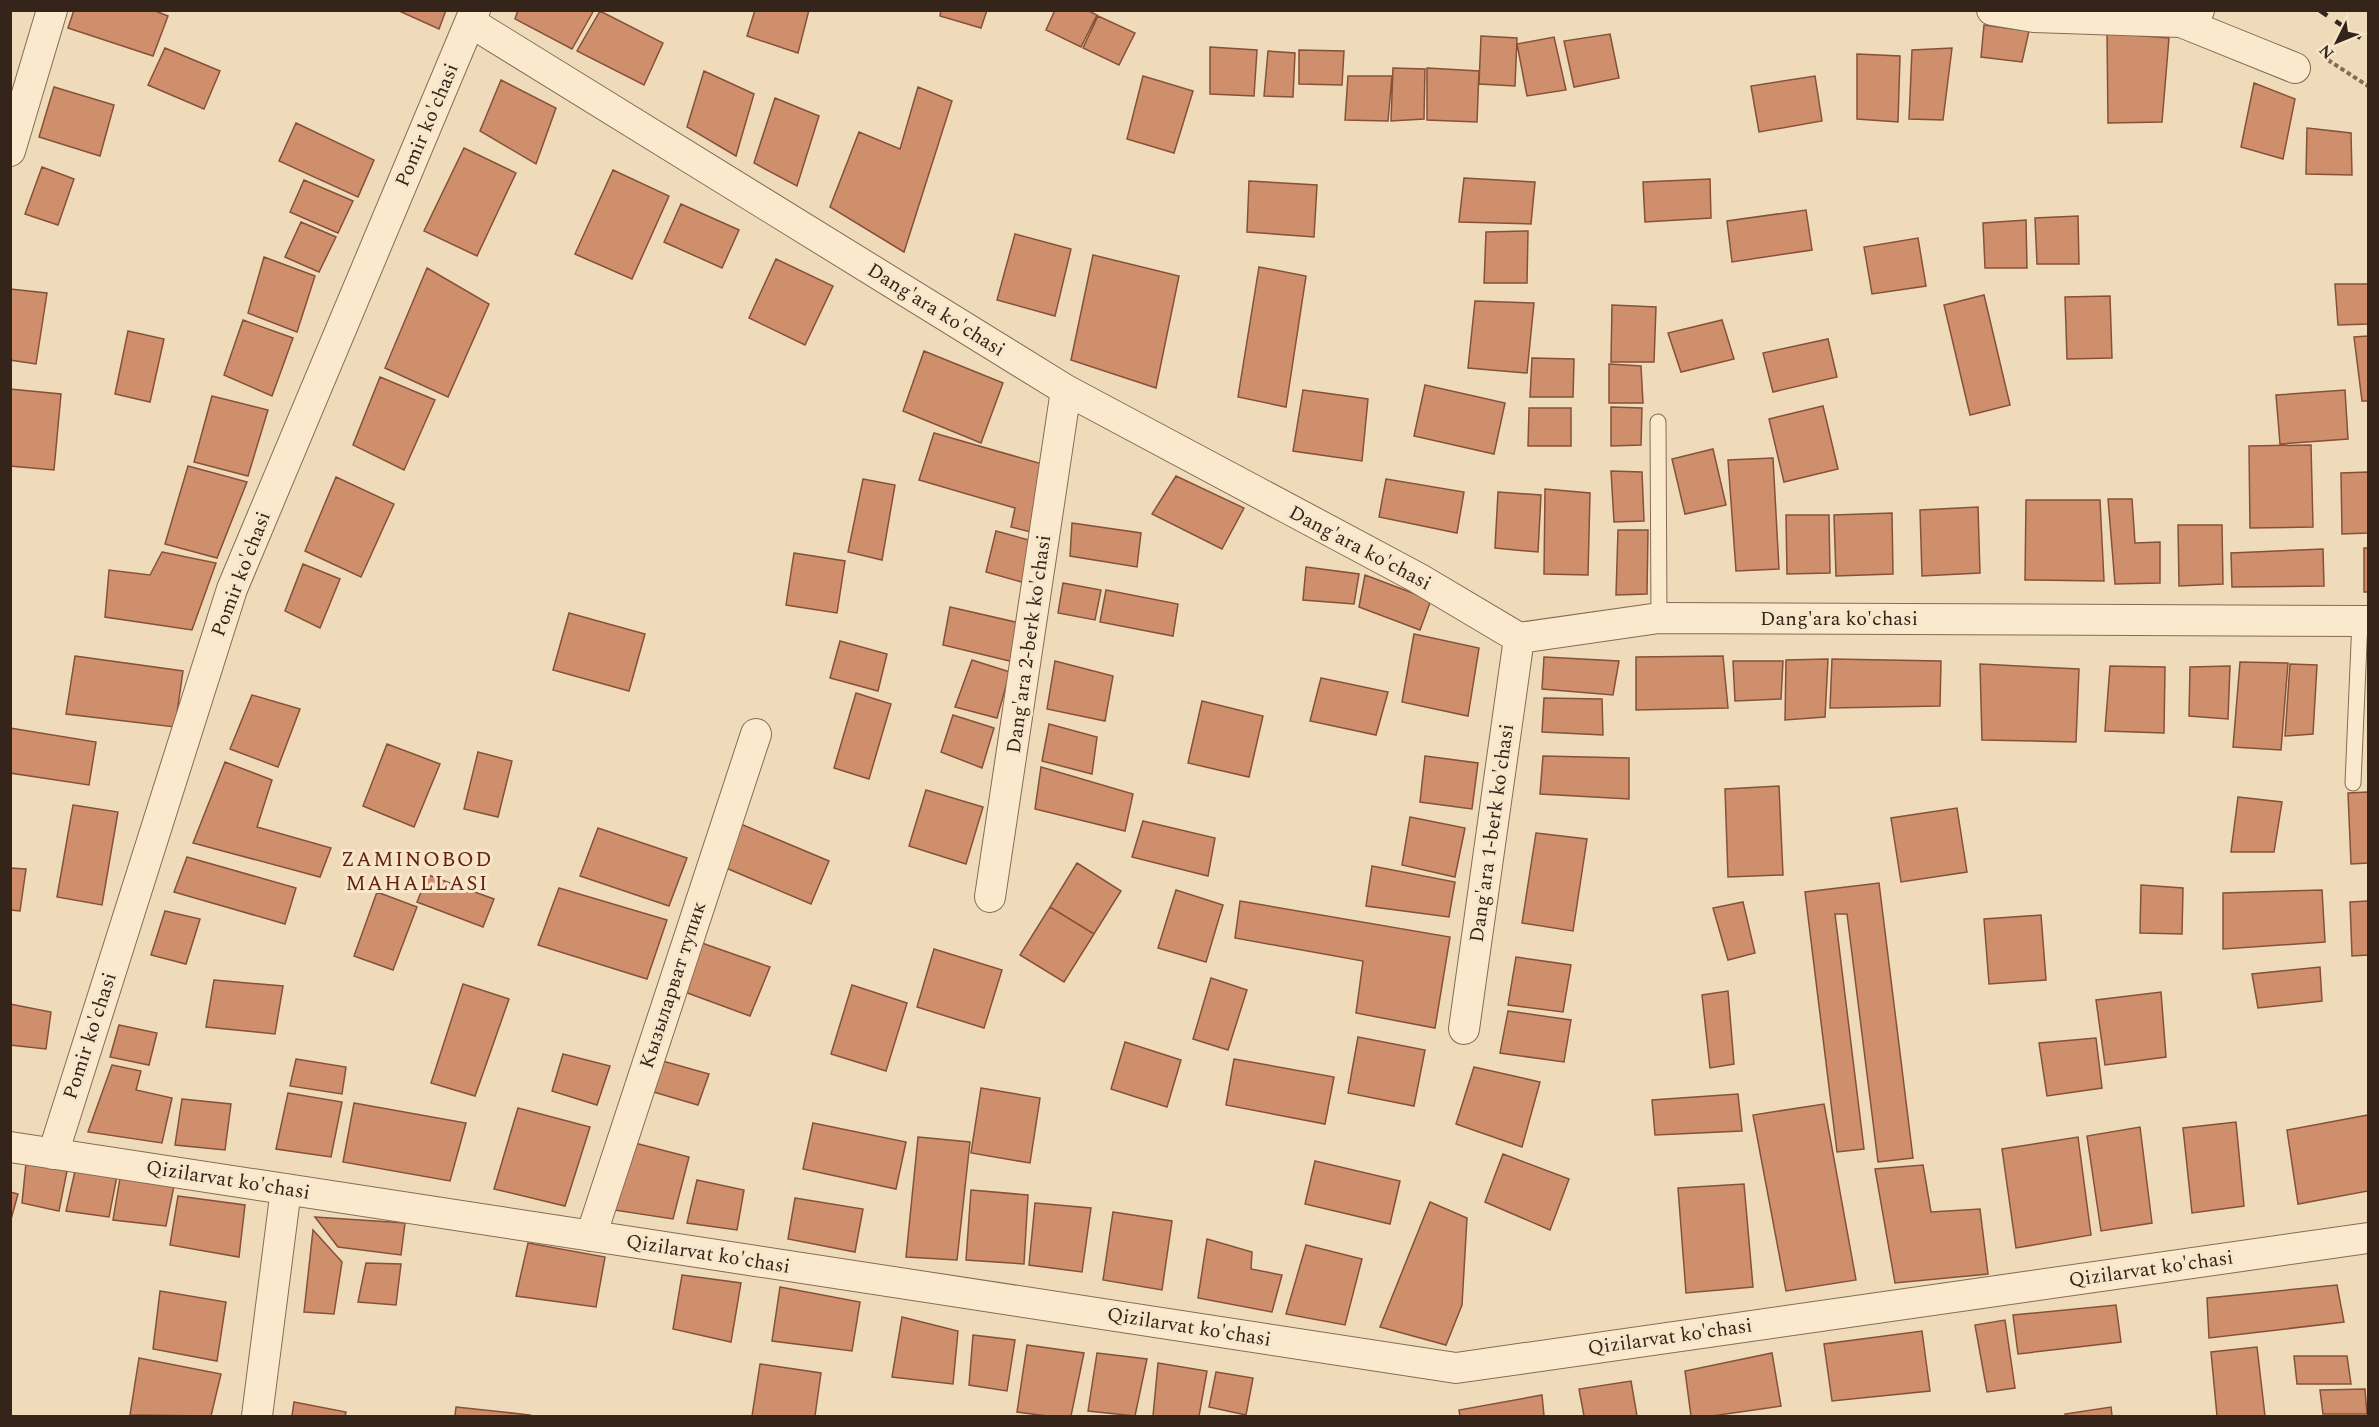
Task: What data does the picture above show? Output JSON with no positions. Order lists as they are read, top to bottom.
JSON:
{
  "streets": {
    "street": [
      "Pomir ko'chasi",
      "Dang'ara ko'chasi",
      "Dang'ara 2-berk ko'chasi",
      "Dang'ara 1-berk ko'chasi",
      "Кызыларват тупик",
      "Qizilarvat ko'chasi"
    ]
  },
  "crossings": [
    ["Pomir ko'chasi", "Dang'ara ko'chasi"],
    ["Pomir ko'chasi", "Qizilarvat ko'chasi"],
    ["Dang'ara ko'chasi", "Dang'ara 2-berk ko'chasi"],
    ["Dang'ara ko'chasi", "Dang'ara 1-berk ko'chasi"],
    ["Кызыларват тупик", "Qizilarvat ko'chasi"]
  ],
  "districts": ["ZAMINOBOD MAHALLASI"],
  "north": "bottom left"
}
